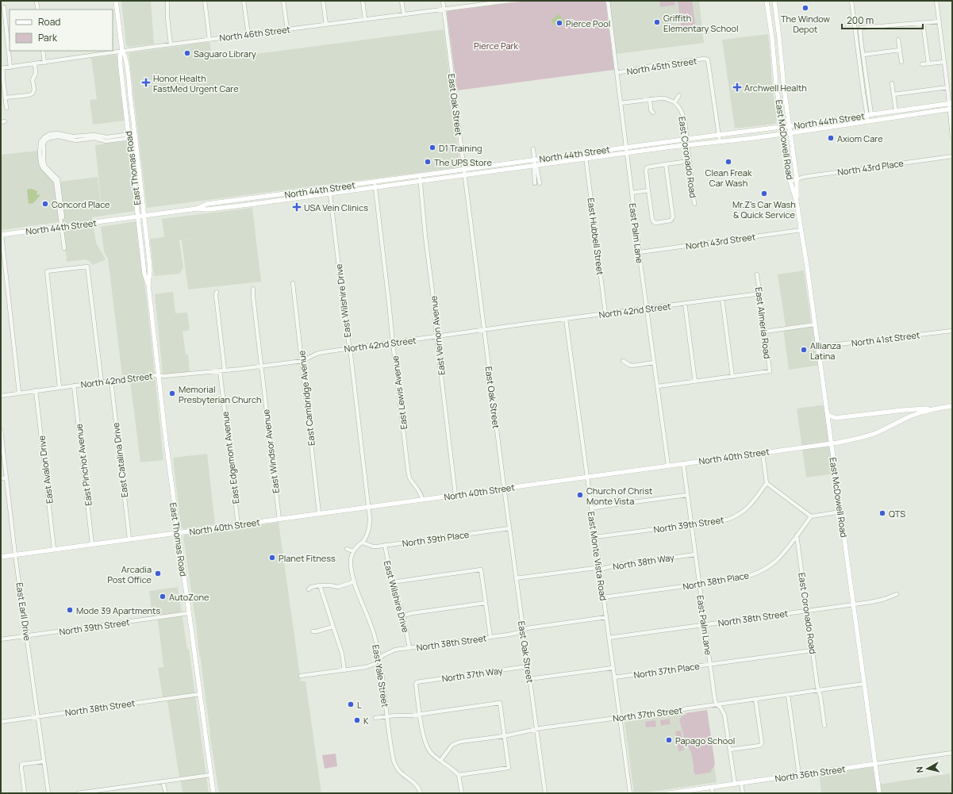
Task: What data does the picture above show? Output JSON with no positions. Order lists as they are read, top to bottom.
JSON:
{
  "streets": {
    "main road": [
      "North 44th Street",
      "East McDowell Road",
      "East Thomas Road",
      "North 40th Street",
      "North 36th Street"
    ],
    "street": [
      "North 46th Street",
      "North 45th Street",
      "East Oak Street",
      "East Coronado Road",
      "North 43rd Place",
      "East Palm Lane",
      "East Hubbell Street",
      "North 43rd Street",
      "East Wilshire Drive",
      "North 42nd Street",
      "East Almeria Road",
      "East Vernon Avenue",
      "North 41st Street",
      "East Lewis Avenue",
      "East Cambridge Avenue",
      "East Windsor Avenue",
      "East Edgemont Avenue",
      "East Catalina Drive",
      "East Pinchot Avenue",
      "East Avalon Drive",
      "North 39th Street",
      "North 39th Place",
      "East Monte Vista Road",
      "North 38th Way",
      "North 38th Place",
      "East Earll Drive",
      "North 38th Street",
      "North 37th Place",
      "North 37th Way",
      "East Yale Street",
      "North 37th Street"
    ]
  },
  "crossings": [
    ["North 46th Street", "East Oak Street"],
    ["North 46th Street", "East Thomas Road"],
    ["North 45th Street", "North 44th Street"],
    ["North 45th Street", "East Palm Lane"],
    ["East Oak Street", "North 44th Street"],
    ["East Oak Street", "North 42nd Street"],
    ["East Oak Street", "North 40th Street"],
    ["East Oak Street", "North 39th Place"],
    ["East Oak Street", "North 38th Way"],
    ["East Oak Street", "North 38th Street"],
    ["East Oak Street", "North 37th Way"],
    ["East Oak Street", "North 37th Street"],
    ["North 44th Street", "East McDowell Road"],
    ["North 44th Street", "East Coronado Road"],
    ["North 44th Street", "East Thomas Road"],
    ["North 44th Street", "East Palm Lane"],
    ["North 44th Street", "East Hubbell Street"],
    ["North 44th Street", "East Wilshire Drive"],
    ["North 44th Street", "East Vernon Avenue"],
    ["North 44th Street", "East Lewis Avenue"],
    ["East McDowell Road", "North 43rd Place"],
    ["East McDowell Road", "North 43rd Street"],
    ["East McDowell Road", "North 41st Street"],
    ["East McDowell Road", "North 40th Street"],
    ["East McDowell Road", "North 38th Street"],
    ["East McDowell Road", "North 37th Street"],
    ["East McDowell Road", "North 36th Street"],
    ["East Coronado Road", "North 38th Place"],
    ["East Coronado Road", "North 38th Street"],
    ["East Coronado Road", "North 37th Place"],
    ["East Coronado Road", "North 37th Street"],
    ["East Thomas Road", "North 42nd Street"],
    ["East Thomas Road", "North 40th Street"],
    ["East Thomas Road", "North 39th Street"],
    ["East Thomas Road", "North 38th Street"],
    ["East Palm Lane", "North 43rd Street"],
    ["East Palm Lane", "North 42nd Street"],
    ["East Palm Lane", "North 40th Street"],
    ["East Palm Lane", "North 39th Street"],
    ["East Palm Lane", "North 38th Way"],
    ["East Palm Lane", "North 38th Place"],
    ["East Palm Lane", "North 38th Street"],
    ["East Palm Lane", "North 37th Place"],
    ["East Palm Lane", "North 37th Street"],
    ["East Palm Lane", "North 36th Street"],
    ["East Hubbell Street", "North 42nd Street"],
    ["East Wilshire Drive", "North 42nd Street"],
    ["East Wilshire Drive", "North 40th Street"],
    ["East Wilshire Drive", "North 39th Place"],
    ["East Wilshire Drive", "North 38th Street"],
    ["North 42nd Street", "East Almeria Road"],
    ["North 42nd Street", "East Vernon Avenue"],
    ["North 42nd Street", "East Lewis Avenue"],
    ["North 42nd Street", "East Cambridge Avenue"],
    ["North 42nd Street", "East Windsor Avenue"],
    ["North 42nd Street", "East Edgemont Avenue"],
    ["North 42nd Street", "East Catalina Drive"],
    ["North 42nd Street", "East Pinchot Avenue"],
    ["North 42nd Street", "East Avalon Drive"],
    ["North 42nd Street", "East Monte Vista Road"],
    ["East Vernon Avenue", "North 40th Street"],
    ["East Lewis Avenue", "North 40th Street"],
    ["East Cambridge Avenue", "North 40th Street"],
    ["East Windsor Avenue", "North 40th Street"],
    ["North 40th Street", "East Edgemont Avenue"],
    ["North 40th Street", "East Catalina Drive"],
    ["North 40th Street", "East Pinchot Avenue"],
    ["North 40th Street", "East Avalon Drive"],
    ["North 40th Street", "East Monte Vista Road"],
    ["North 40th Street", "East Earll Drive"],
    ["North 39th Street", "East Monte Vista Road"],
    ["North 39th Street", "East Earll Drive"],
    ["East Monte Vista Road", "North 38th Way"],
    ["East Monte Vista Road", "North 38th Place"],
    ["East Monte Vista Road", "North 38th Street"],
    ["East Monte Vista Road", "North 37th Place"],
    ["East Monte Vista Road", "North 37th Street"],
    ["East Earll Drive", "North 38th Street"],
    ["North 38th Street", "East Yale Street"]
  ],
  "parks": ["Pierce Park"],
  "places": {
    "other": [
      "The Window Depot",
      "Griffith Elementary School",
      "Pierce Pool",
      "Saguaro Library",
      "Axiom Care",
      "D1 Training",
      "The UPS Store",
      "Clean Freak Car Wash",
      "Mr.Z's Car Wash & Quick Service",
      "Concord Place",
      "Allianza Latina",
      "Memorial Presbyterian Church",
      "Church of Christ Monte Vista",
      "QTS",
      "Planet Fitness",
      "Arcadia Post Office",
      "AutoZone",
      "Mode 39 Apartments",
      "L",
      "K",
      "Papago School"
    ],
    "health": ["Honor Health FastMed Urgent Care", "Archwell Health", "USA Vein Clinics"]
  },
  "legend": ["Road", "Park"],
  "scale_bar": "200 m",
  "north": "left"
}
